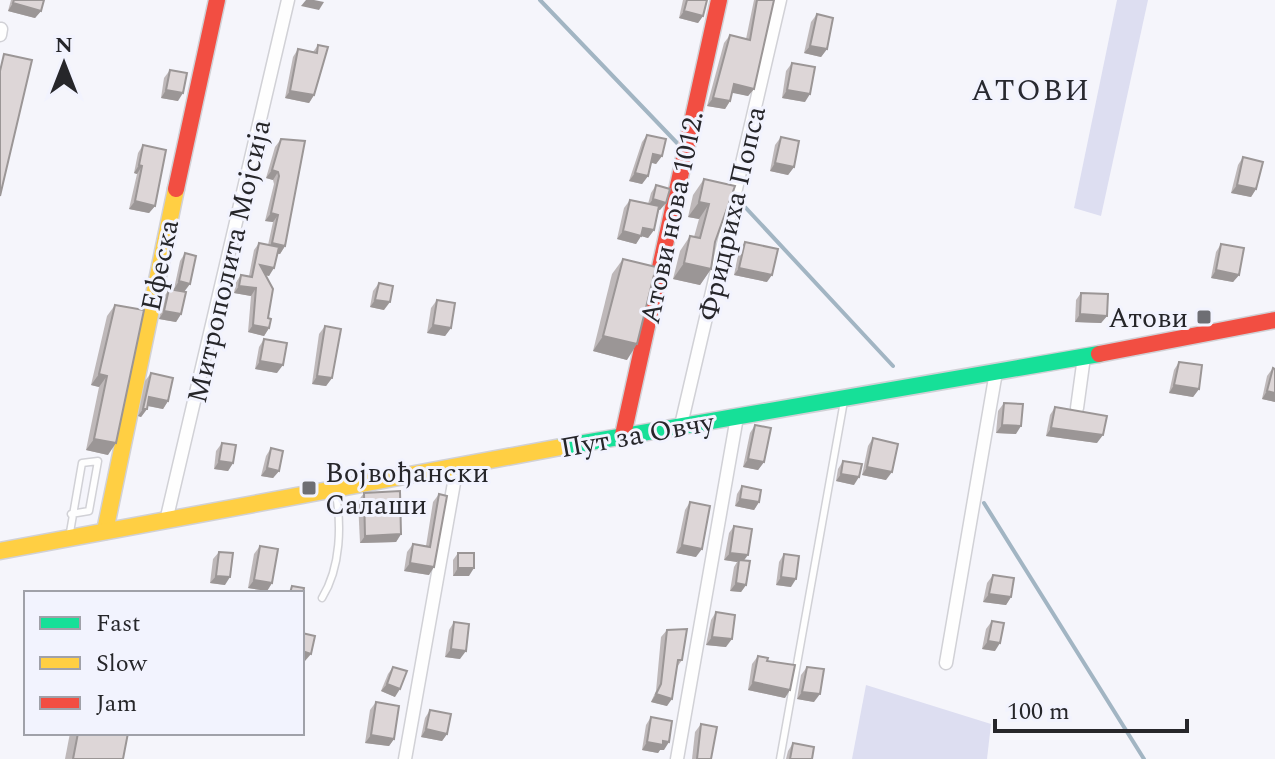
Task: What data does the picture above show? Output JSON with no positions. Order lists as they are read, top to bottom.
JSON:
{
  "streets": {
    "street": [
      "Фридриха Попса",
      "Атови нова 1012.",
      "Митрополита Мојсија",
      "Ефеска",
      "Пут за Овчу"
    ]
  },
  "crossings": [
    ["Фридриха Попса", "Пут за Овчу"],
    ["Атови нова 1012.", "Пут за Овчу"],
    ["Митрополита Мојсија", "Пут за Овчу"],
    ["Ефеска", "Пут за Овчу"]
  ],
  "districts": ["АТОВИ"],
  "places": {
    "transit": ["Атови", "Војвођански Салаши"]
  },
  "legend": ["Fast", "Slow", "Jam"],
  "scale_bar": "100 m",
  "north": "top"
}
